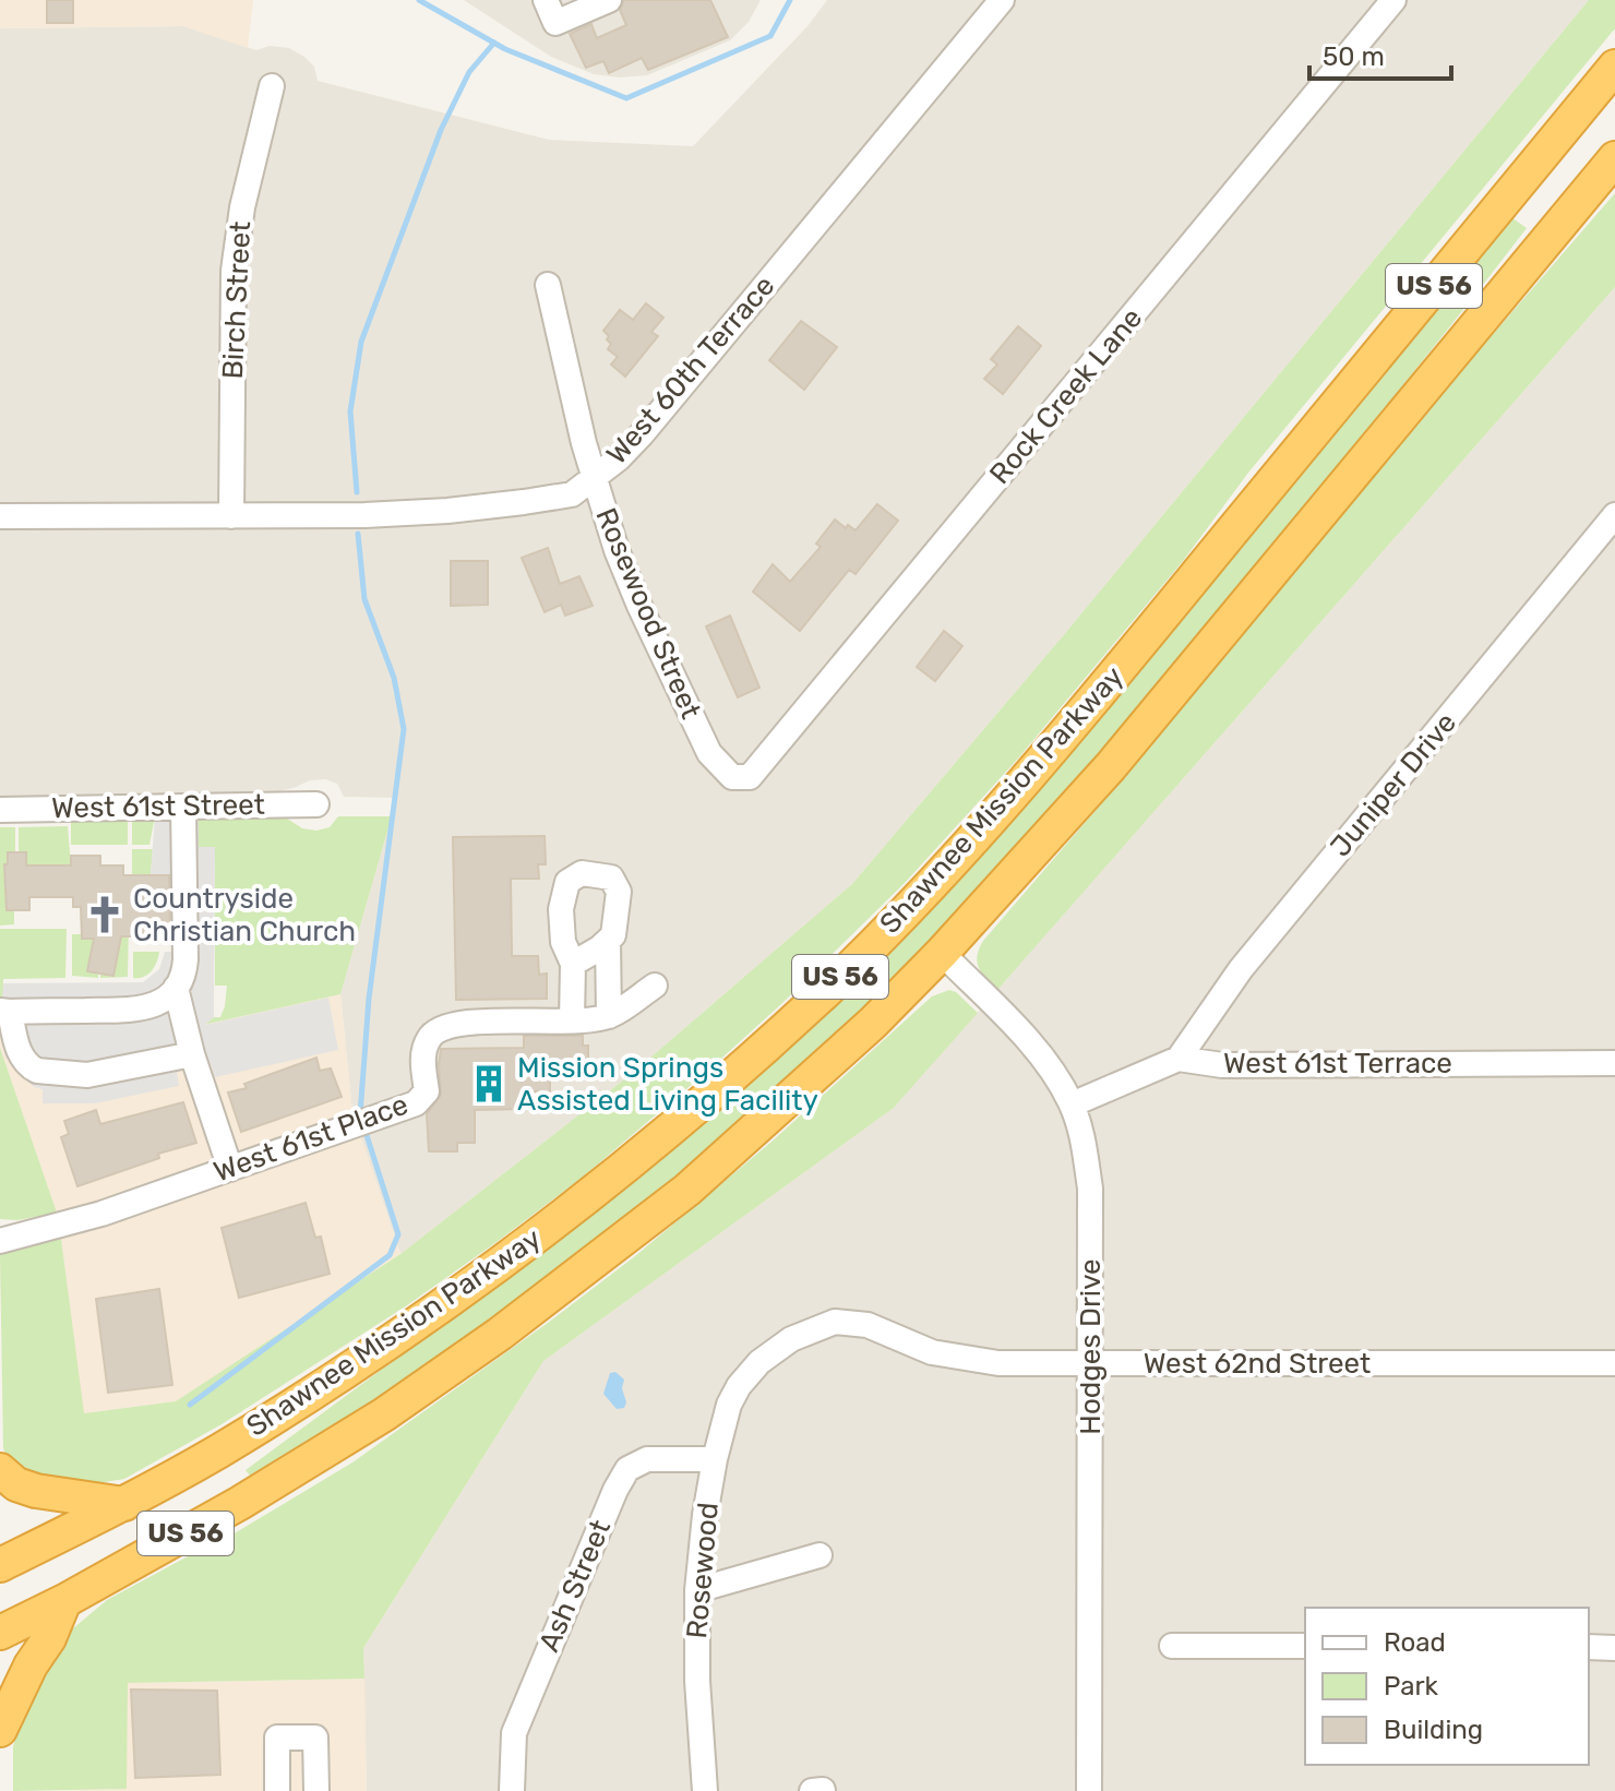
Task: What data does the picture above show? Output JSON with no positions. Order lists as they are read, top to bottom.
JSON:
{
  "streets": {
    "highway": ["US 56", "Shawnee Mission Parkway"],
    "street": [
      "Birch Street",
      "West 60th Terrace",
      "Rock Creek Lane",
      "Rosewood Street",
      "Juniper Drive",
      "West 61st Street",
      "West 61st Terrace",
      "West 61st Place",
      "Hodges Drive",
      "West 62nd Street",
      "Rosewood",
      "Ash Street"
    ]
  },
  "crossings": [
    ["Birch Street", "West 60th Terrace"],
    ["West 60th Terrace", "Rosewood Street"],
    ["Rock Creek Lane", "Rosewood Street"],
    ["Juniper Drive", "West 61st Terrace"],
    ["Shawnee Mission Parkway", "Hodges Drive"],
    ["Hodges Drive", "West 62nd Street"],
    ["West 62nd Street", "Rosewood"],
    ["Rosewood", "Ash Street"]
  ],
  "places": {
    "church": ["Countryside Christian Church"],
    "building": ["Mission Springs Assisted Living Facility"]
  },
  "legend": ["Road", "Park", "Building"],
  "scale_bar": "50 m"
}
